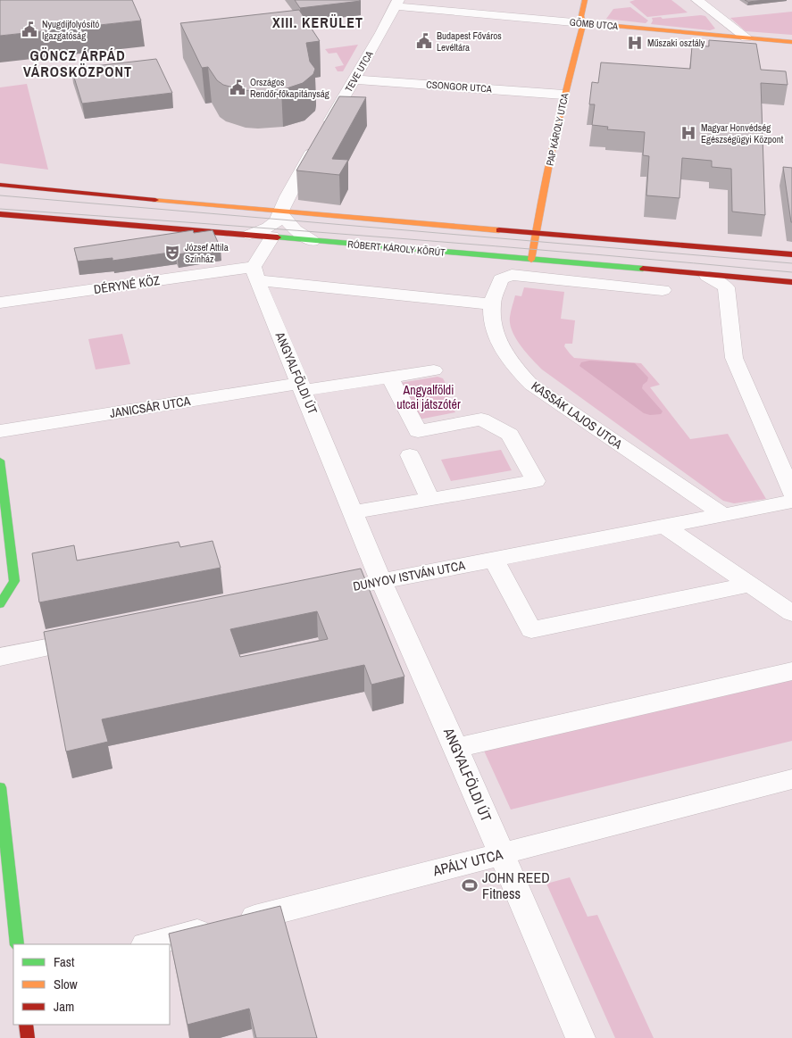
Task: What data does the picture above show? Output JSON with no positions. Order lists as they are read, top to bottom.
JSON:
{
  "streets": {
    "main road": ["GÖMB UTCA", "PAP KÁROLY UTCA", "RÓBERT KÁROLY KÖRÚT"],
    "street": [
      "TEVE UTCA",
      "CSONGOR UTCA",
      "DÉRYNÉ KÖZ",
      "ANGYALFÖLDI ÚT",
      "JANICSÁR UTCA",
      "KASSÁK LAJOS UTCA",
      "DUNYOV ISTVÁN UTCA",
      "APÁLY UTCA"
    ]
  },
  "crossings": [
    ["GÖMB UTCA", "TEVE UTCA"],
    ["GÖMB UTCA", "PAP KÁROLY UTCA"],
    ["TEVE UTCA", "CSONGOR UTCA"],
    ["TEVE UTCA", "RÓBERT KÁROLY KÖRÚT"],
    ["CSONGOR UTCA", "PAP KÁROLY UTCA"],
    ["PAP KÁROLY UTCA", "RÓBERT KÁROLY KÖRÚT"],
    ["DÉRYNÉ KÖZ", "ANGYALFÖLDI ÚT"],
    ["DÉRYNÉ KÖZ", "KASSÁK LAJOS UTCA"],
    ["ANGYALFÖLDI ÚT", "JANICSÁR UTCA"],
    ["ANGYALFÖLDI ÚT", "DUNYOV ISTVÁN UTCA"],
    ["ANGYALFÖLDI ÚT", "APÁLY UTCA"],
    ["KASSÁK LAJOS UTCA", "DUNYOV ISTVÁN UTCA"]
  ],
  "districts": ["XIII. KERÜLET", "GÖNCZ ÁRPÁD VÁROSKÖZPONT"],
  "parks": ["Angyalföldi utcai játszótér"],
  "places": {
    "public building": ["Nyugdíjfolyósító Igazgatóság", "Budapest Főváros Levéltára", "Országos Rendőr-főkapitányság"],
    "hospital": ["Műszaki osztály", "Magyar Honvédség Egészségügyi Központ"],
    "theatre": ["József Attila Színház"],
    "sports": ["JOHN REED Fitness"]
  },
  "legend": ["Fast", "Slow", "Jam"]
}
